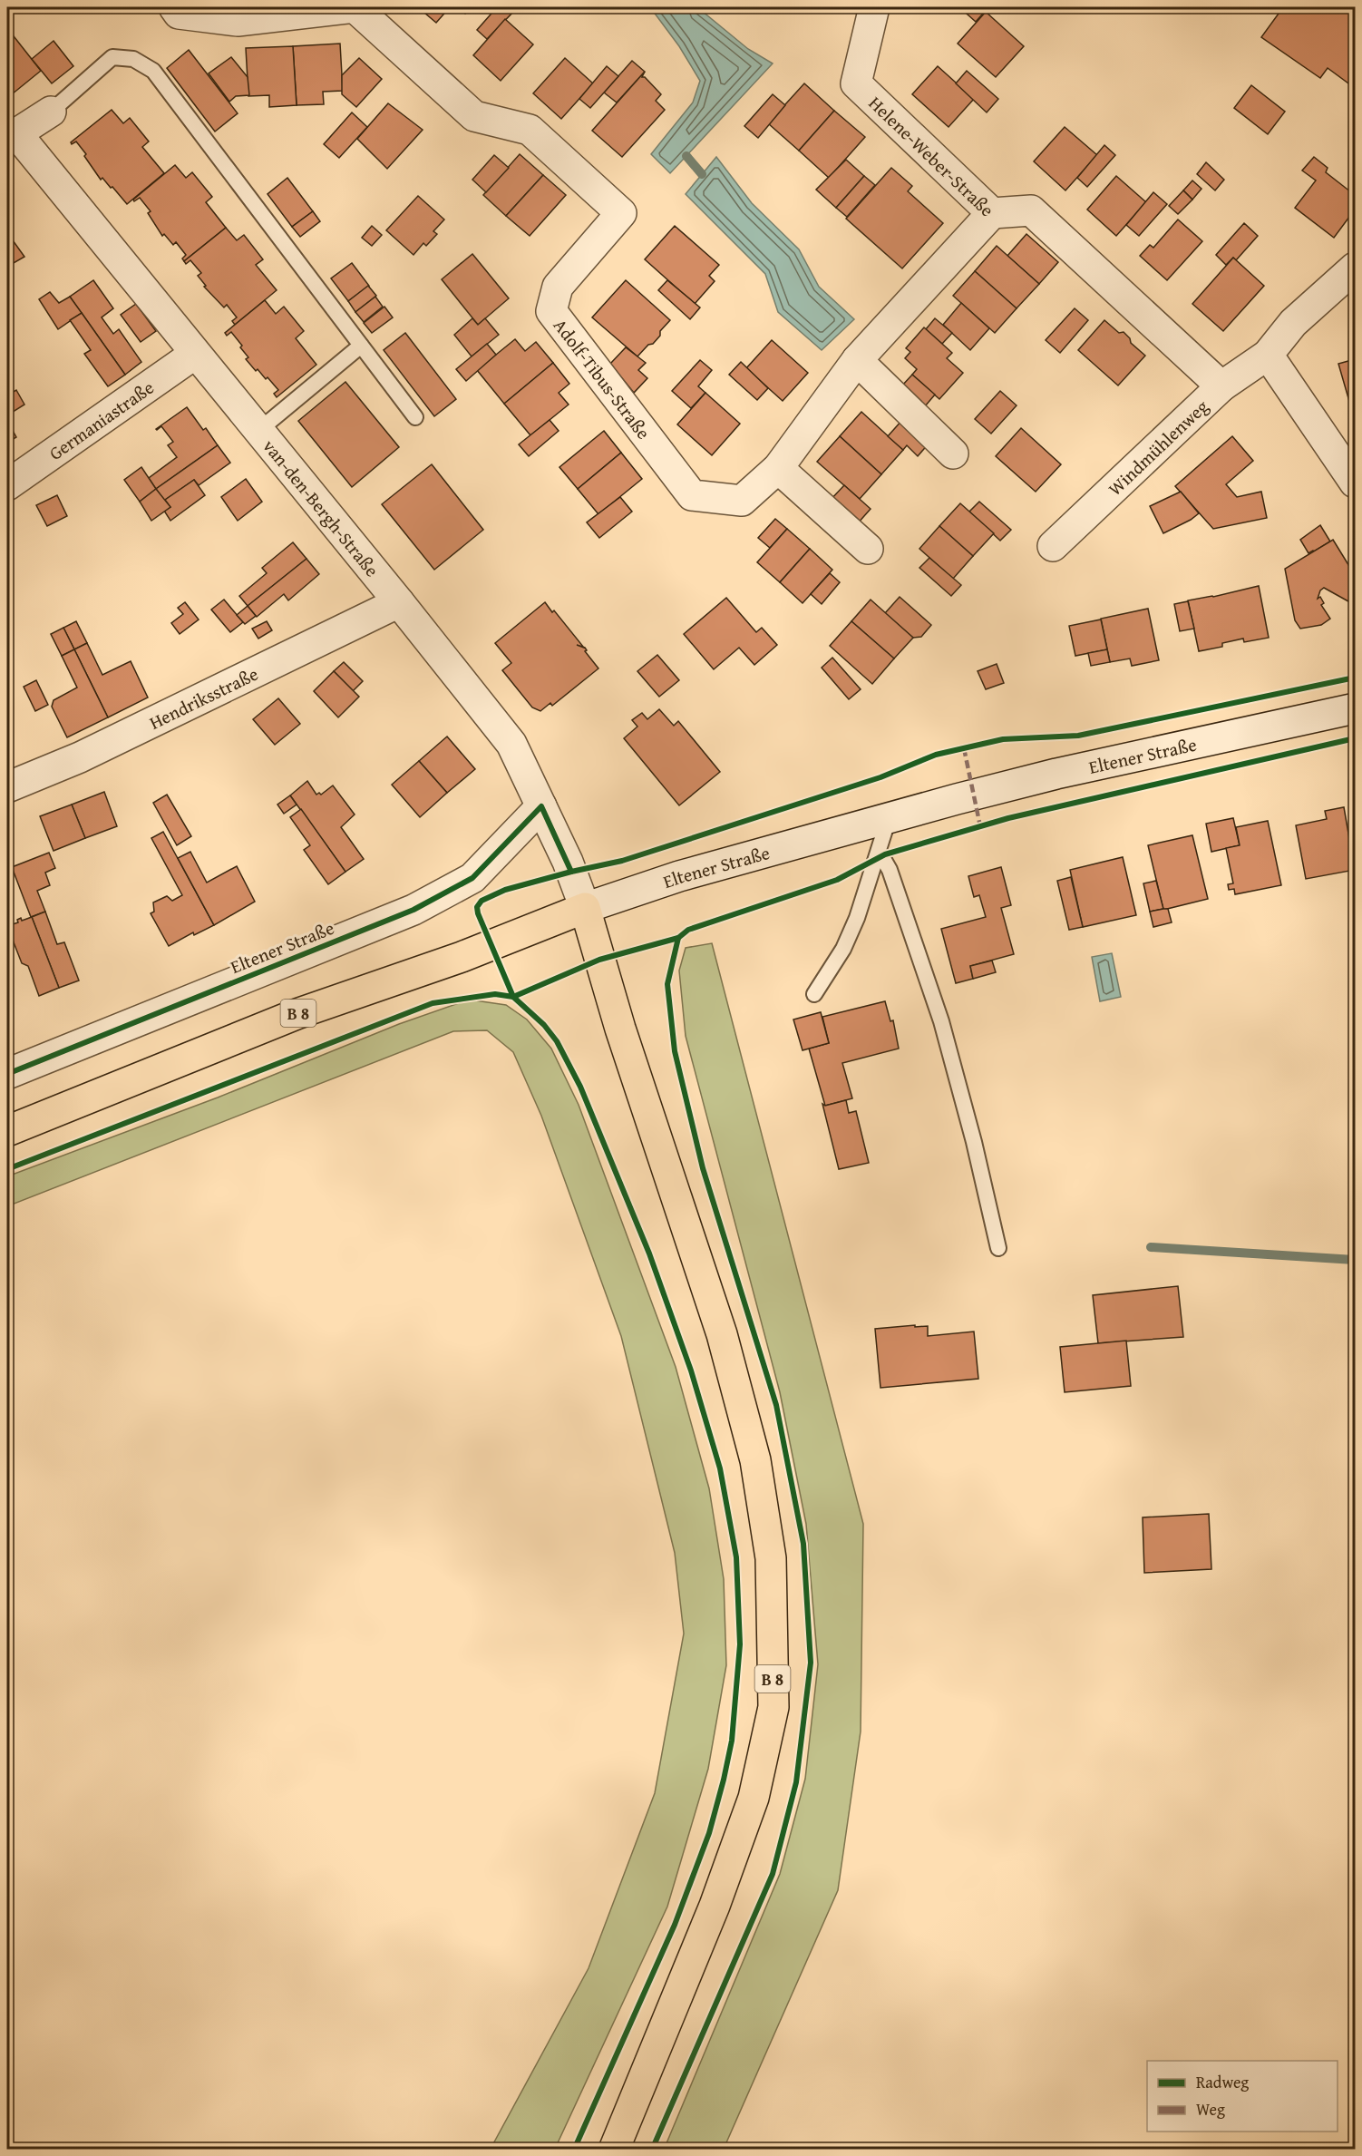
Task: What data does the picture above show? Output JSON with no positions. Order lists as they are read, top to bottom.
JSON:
{
  "streets": {
    "main road": ["Eltener Straße", "B 8"],
    "street": [
      "Helene-Weber-Straße",
      "Adolf-Tibus-Straße",
      "Germaniastraße",
      "Windmühlenweg",
      "van-den-Bergh-Straße",
      "Hendriksstraße"
    ]
  },
  "crossings": [
    ["Helene-Weber-Straße", "Adolf-Tibus-Straße"],
    ["Helene-Weber-Straße", "Windmühlenweg"],
    ["Germaniastraße", "van-den-Bergh-Straße"],
    ["van-den-Bergh-Straße", "Hendriksstraße"],
    ["van-den-Bergh-Straße", "Eltener Straße"],
    ["van-den-Bergh-Straße", "B 8"],
    ["Eltener Straße", "B 8"]
  ],
  "legend": ["Radweg", "Weg"]
}
